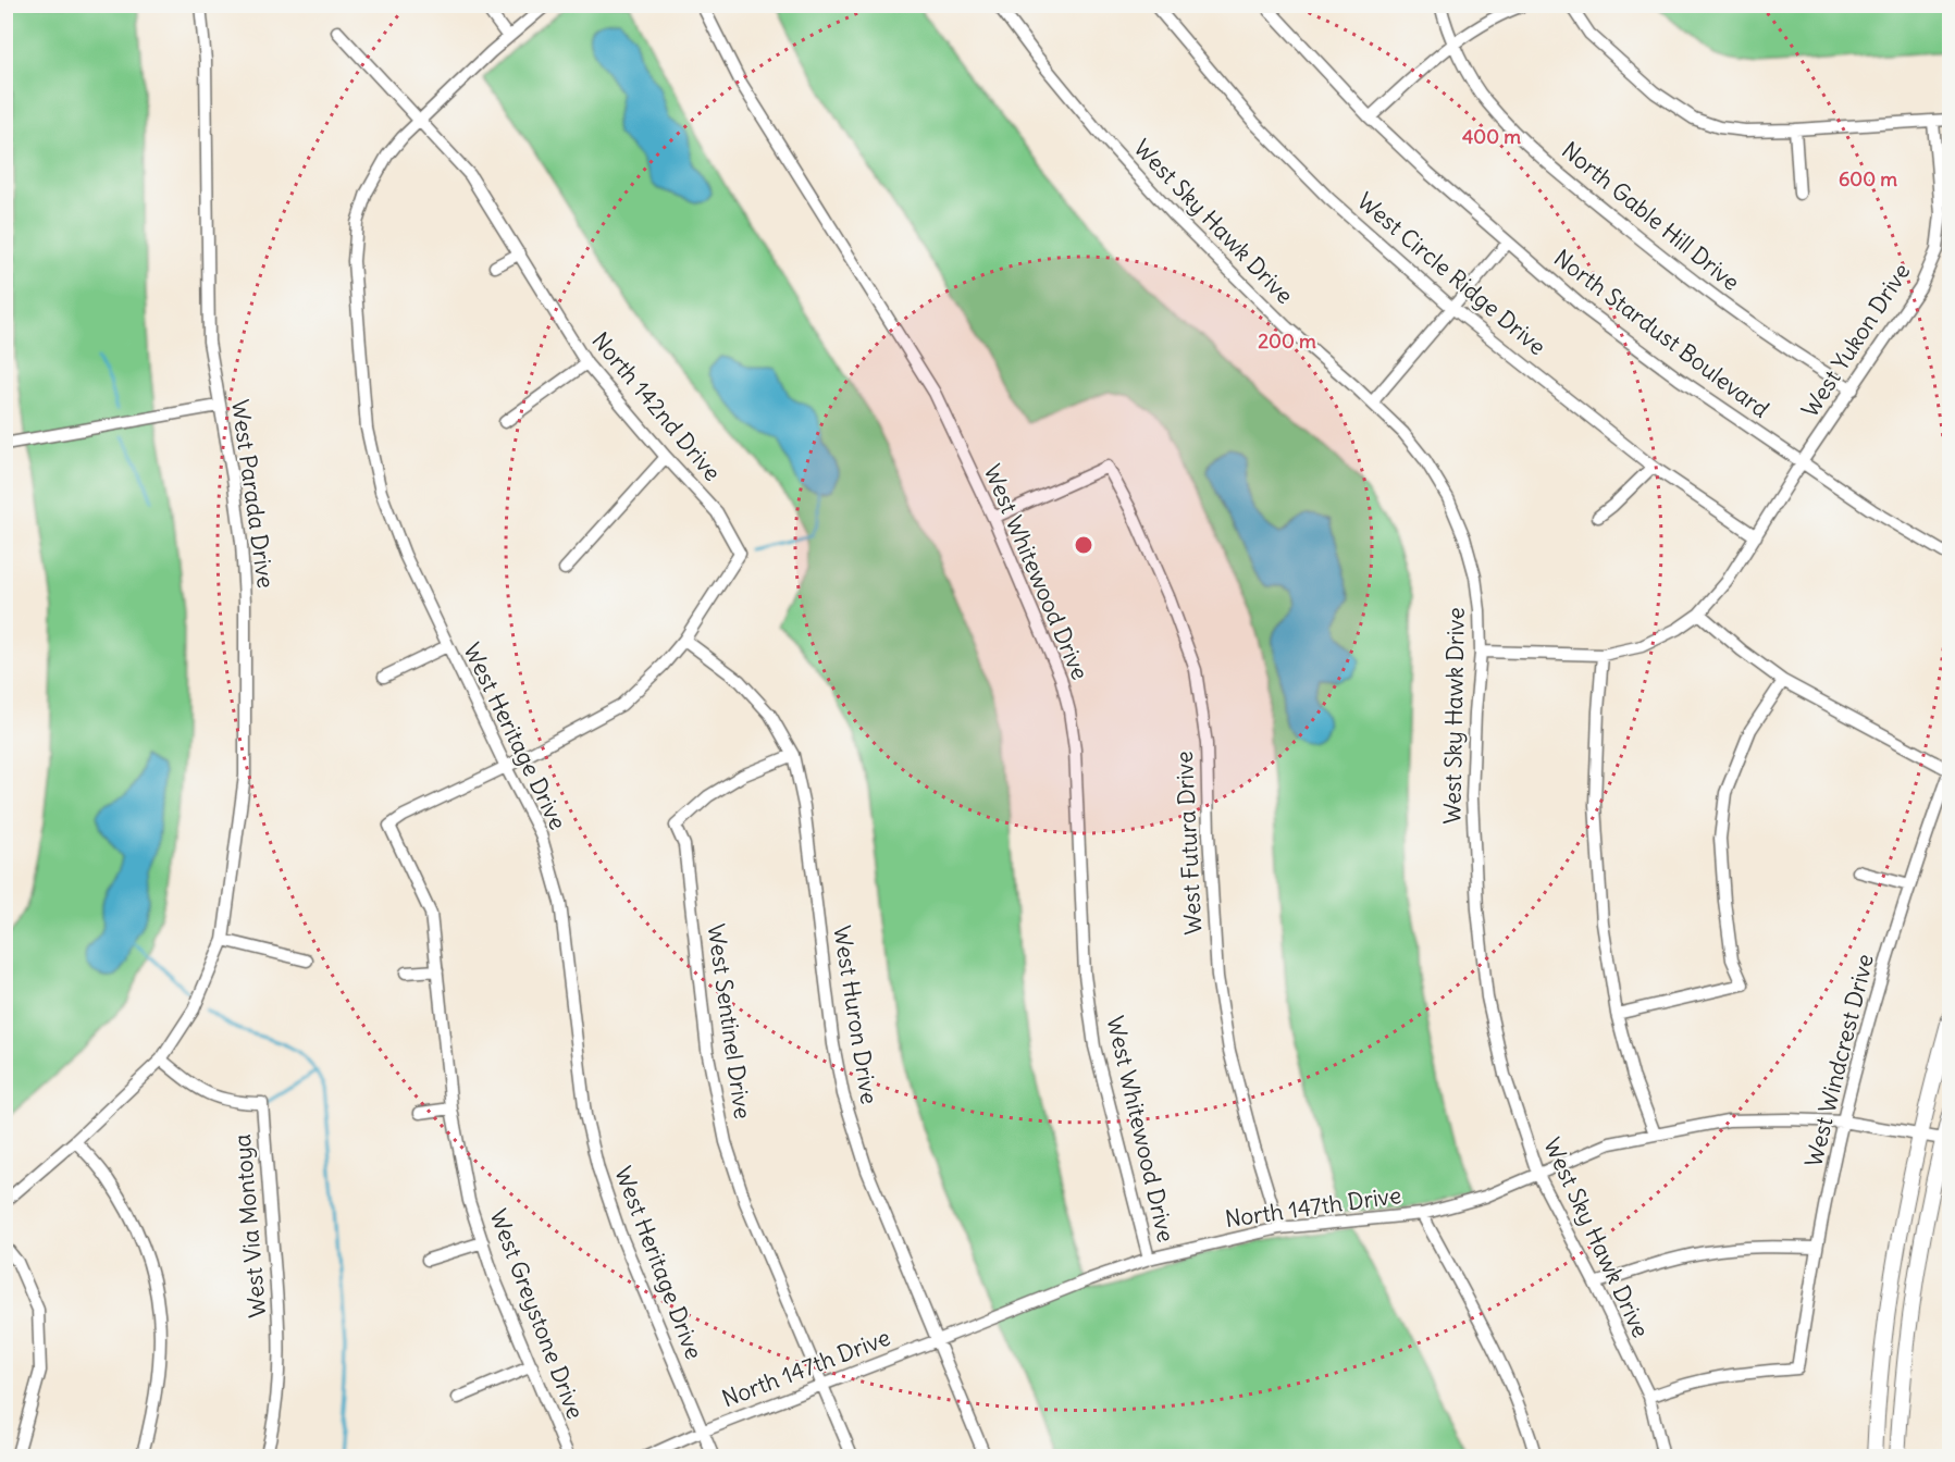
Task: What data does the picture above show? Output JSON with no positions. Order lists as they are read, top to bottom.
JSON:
{
  "streets": {
    "street": [
      "North Gable Hill Drive",
      "West Sky Hawk Drive",
      "West Circle Ridge Drive",
      "North Stardust Boulevard",
      "West Yukon Drive",
      "North 142nd Drive",
      "West Parada Drive",
      "West Whitewood Drive",
      "West Heritage Drive",
      "West Futura Drive",
      "West Huron Drive",
      "West Sentinel Drive",
      "West Windcrest Drive",
      "North 147th Drive",
      "West Via Montoya",
      "West Greystone Drive"
    ]
  },
  "crossings": [
    ["North Gable Hill Drive", "West Yukon Drive"],
    ["West Sky Hawk Drive", "West Yukon Drive"],
    ["West Sky Hawk Drive", "West Windcrest Drive"],
    ["West Sky Hawk Drive", "North 147th Drive"],
    ["West Circle Ridge Drive", "West Yukon Drive"],
    ["North Stardust Boulevard", "West Yukon Drive"],
    ["North 142nd Drive", "West Heritage Drive"],
    ["North 142nd Drive", "West Huron Drive"],
    ["West Parada Drive", "West Via Montoya"],
    ["West Whitewood Drive", "West Futura Drive"],
    ["West Whitewood Drive", "North 147th Drive"],
    ["West Heritage Drive", "North 147th Drive"],
    ["West Heritage Drive", "West Greystone Drive"],
    ["West Futura Drive", "North 147th Drive"],
    ["West Huron Drive", "West Sentinel Drive"],
    ["West Huron Drive", "North 147th Drive"],
    ["West Sentinel Drive", "North 147th Drive"],
    ["West Windcrest Drive", "North 147th Drive"]
  ],
  "rings": ["400 m", "600 m", "200 m"]
}
